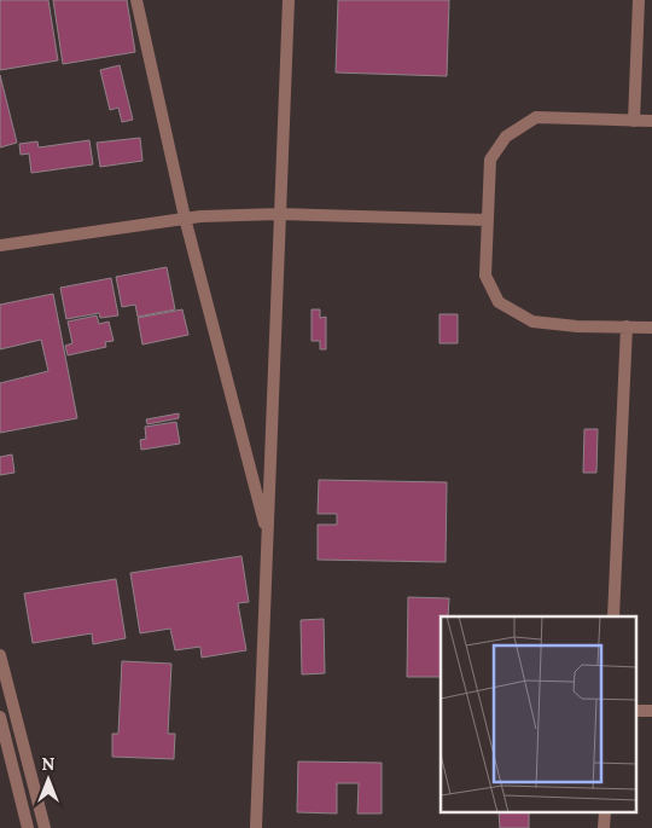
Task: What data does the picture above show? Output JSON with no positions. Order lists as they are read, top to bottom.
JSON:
{
  "north": "top"
}
